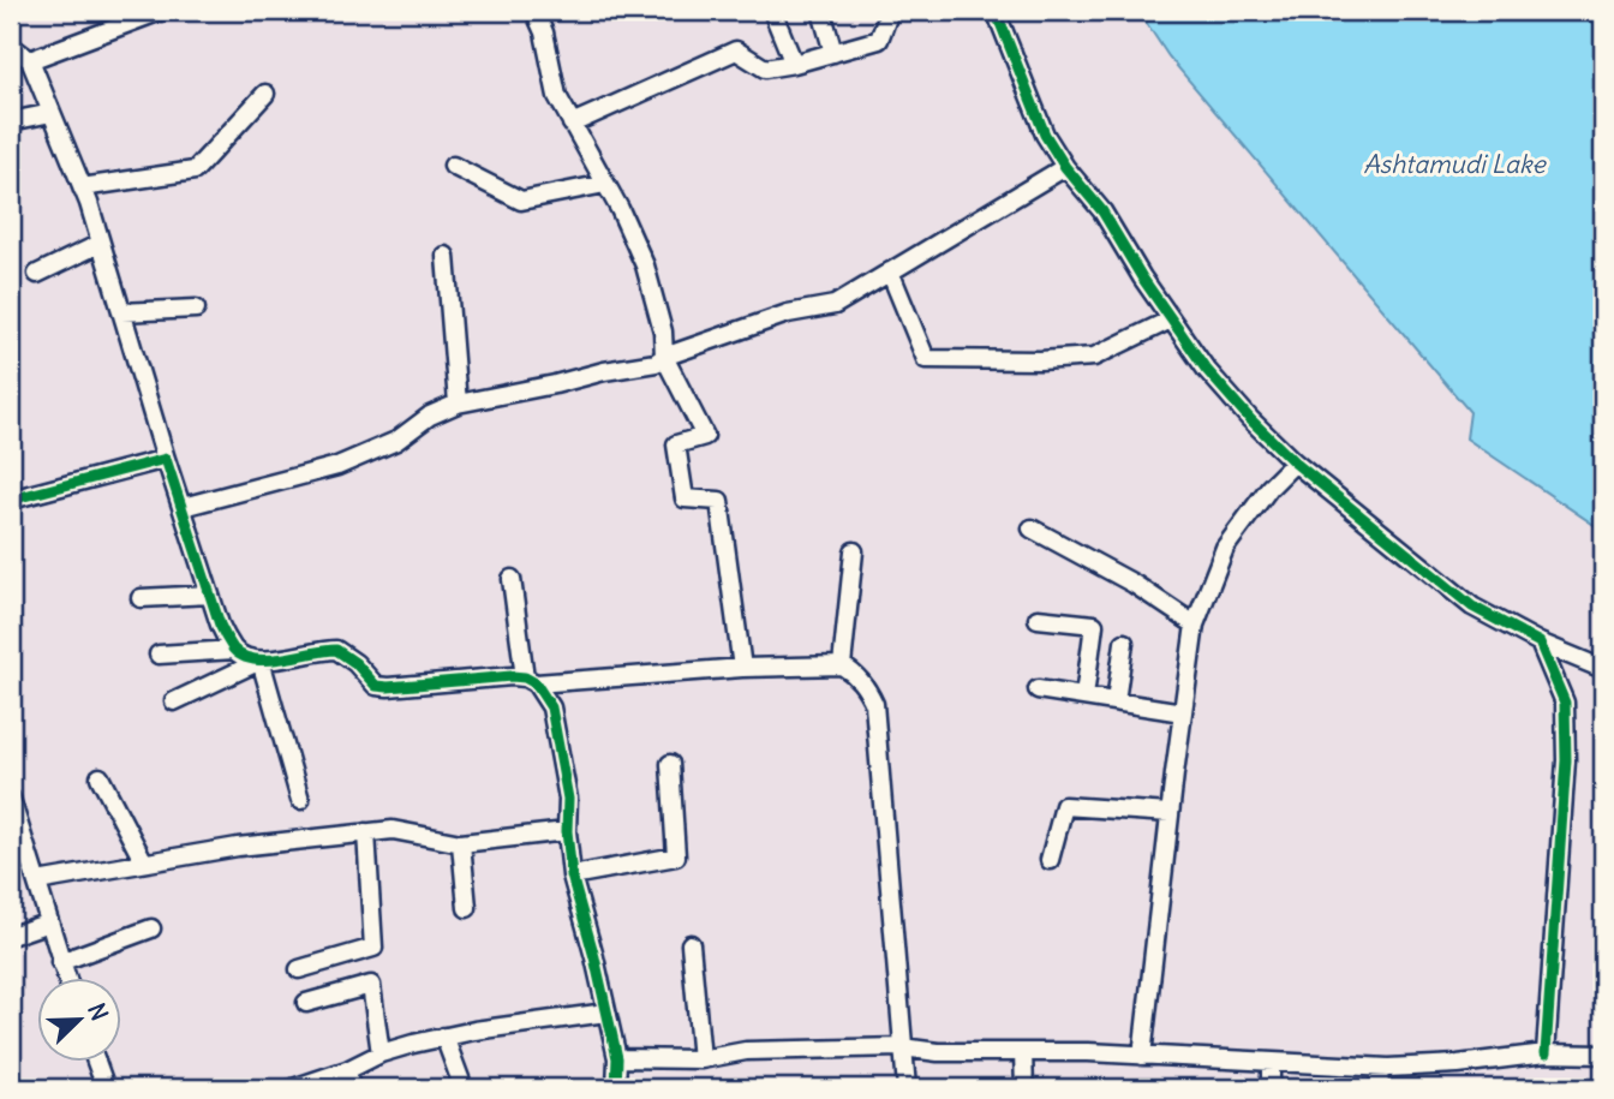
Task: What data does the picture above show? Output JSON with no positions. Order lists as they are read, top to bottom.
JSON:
{
  "water": ["Ashtamudi Lake"],
  "north": "top right"
}
